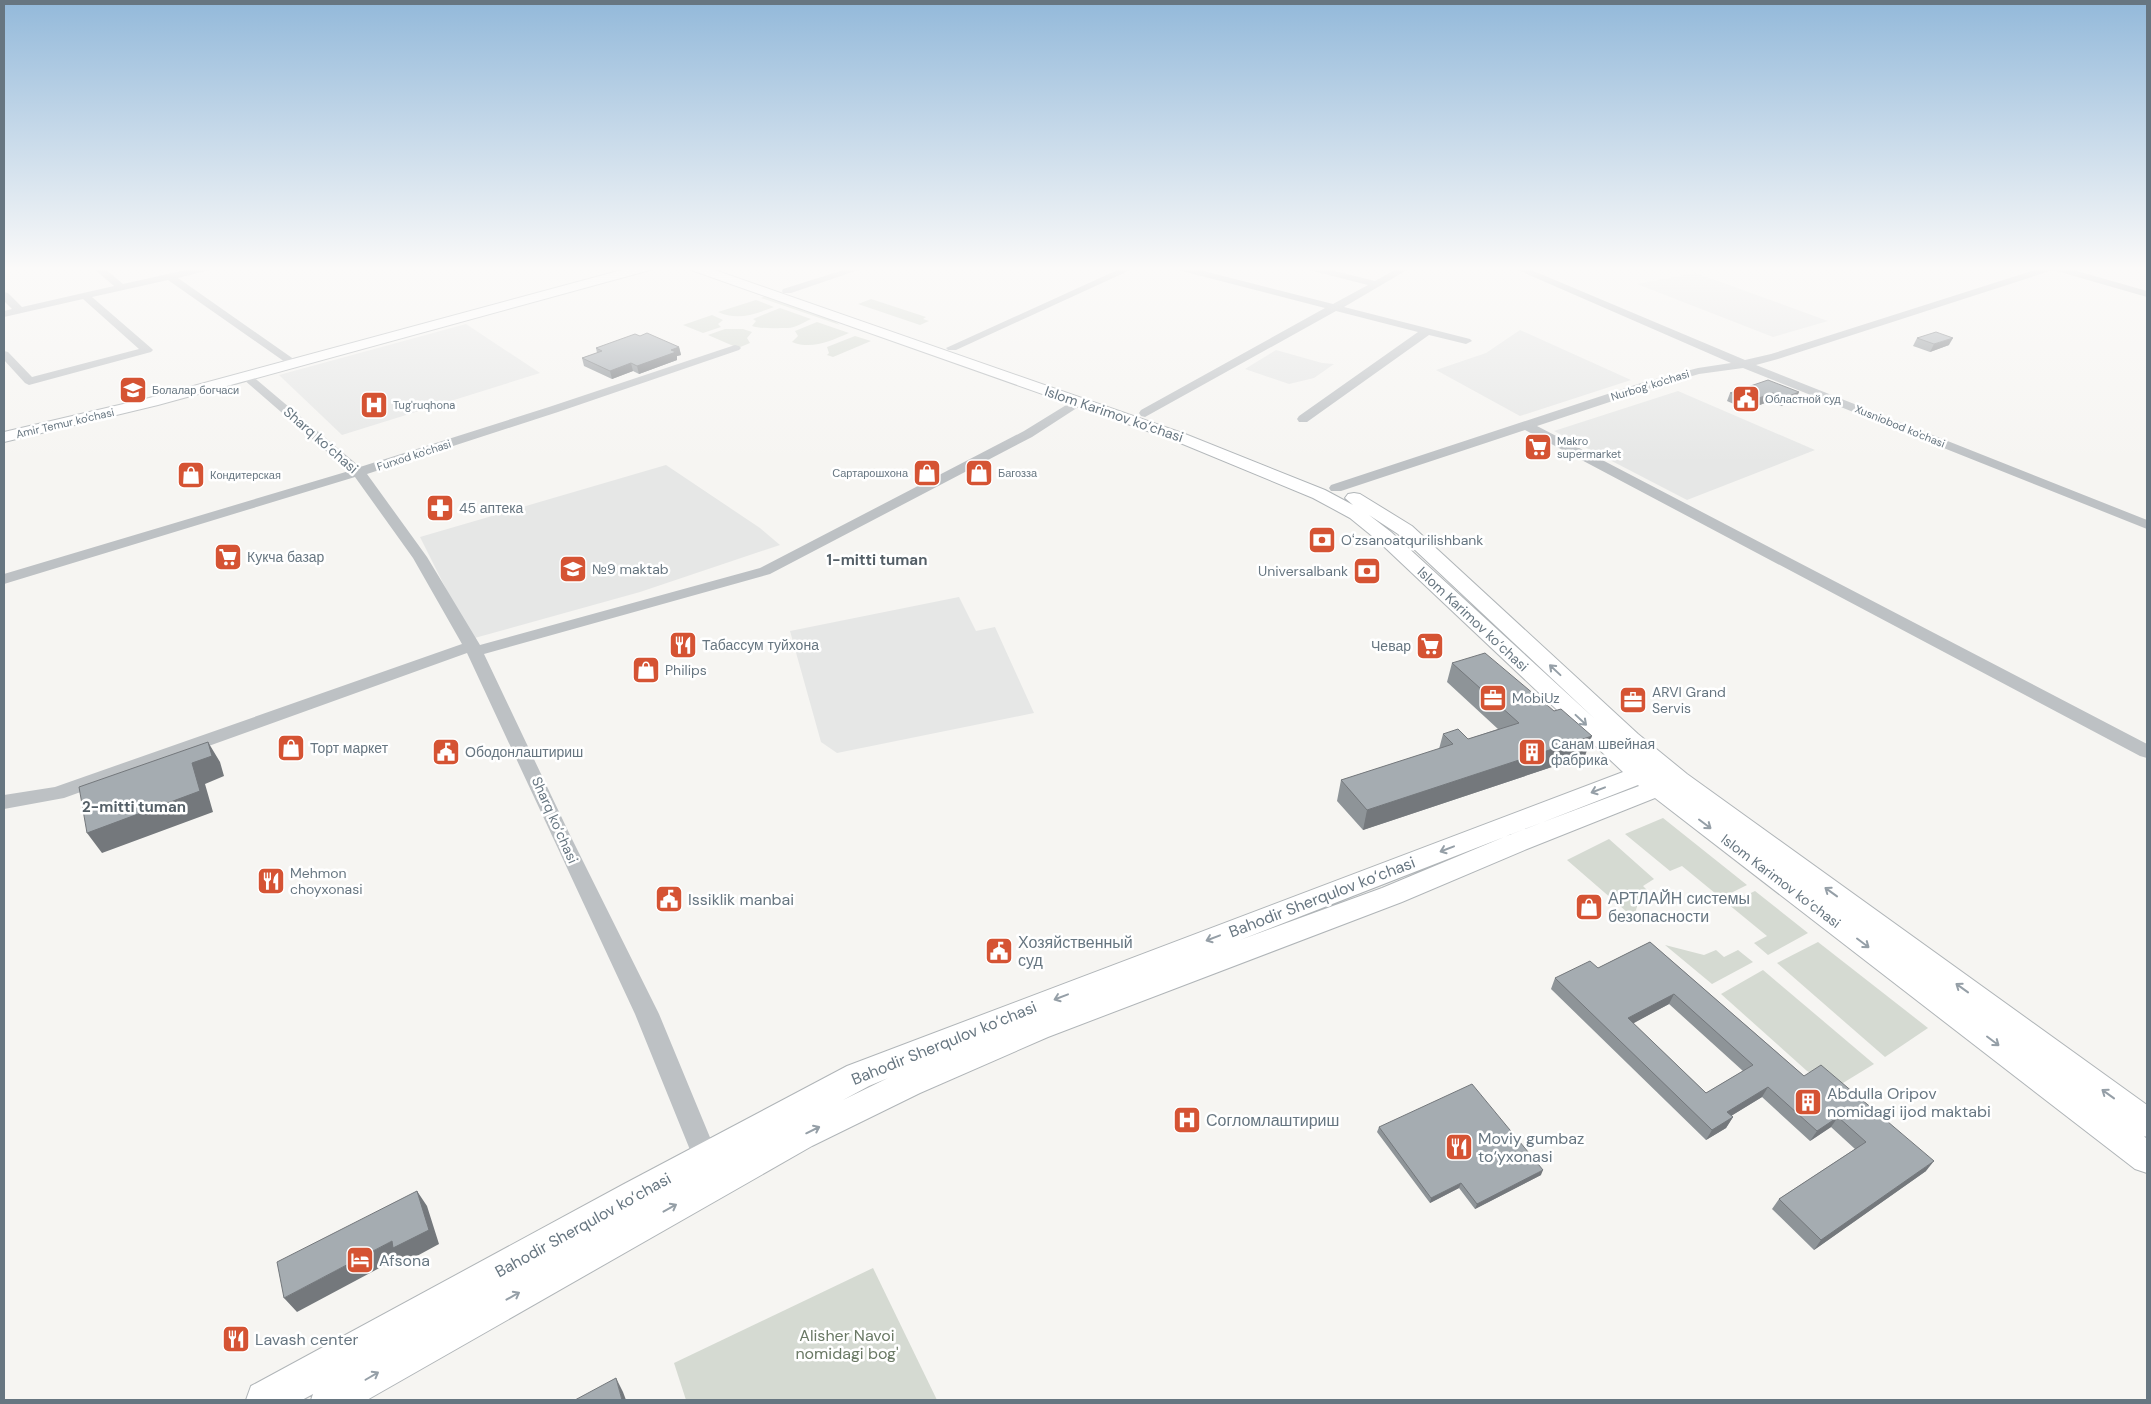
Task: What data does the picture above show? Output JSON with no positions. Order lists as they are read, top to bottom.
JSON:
{
  "streets": {
    "main road": ["Islom Karimov ko‘chasi", "Amir Temur ko'chasi", "Bahodir Sherqulov ko‘chasi"],
    "street": [
      "Nurbog' ko'chasi",
      "Xusniobod ko'chasi",
      "Sharq ko‘chasi",
      "Furxod ko'chasi"
    ]
  },
  "crossings": [
    ["Nurbog' ko'chasi", "Islom Karimov ko‘chasi"],
    ["Nurbog' ko'chasi", "Xusniobod ko'chasi"],
    ["Islom Karimov ko‘chasi", "Bahodir Sherqulov ko‘chasi"],
    ["Amir Temur ko'chasi", "Sharq ko‘chasi"],
    ["Sharq ko‘chasi", "Furxod ko'chasi"],
    ["Sharq ko‘chasi", "Bahodir Sherqulov ko‘chasi"]
  ],
  "districts": ["1-mitti tuman", "2-mitti tuman"],
  "parks": ["Alisher Navoi nomidagi bog'"],
  "places": {
    "school or university": ["Болалар богчаси", "№9 maktab"],
    "public building": [
      "Областной суд",
      "Ободонлаштириш",
      "Issiklik manbai",
      "Хозяйственный суд"
    ],
    "hospital": ["Tug'ruqhona", "Согломлаштириш"],
    "supermarket": ["Makro supermarket", "Кукча базар", "Чевар"],
    "shop": [
      "Сартарошхона",
      "Багозза",
      "Кондитерская",
      "Philips",
      "Торт маркет",
      "АРТЛАЙН системы безопасности"
    ],
    "pharmacy": ["45 аптека"],
    "bank": ["Oʻzsanoatqurilishbank", "Universalbank"],
    "restaurant": [
      "Табассум туйхона",
      "Mehmon choyxonasi",
      "Moviy gumbaz to‘yxonasi",
      "Lavash center"
    ],
    "office": ["MobiUz", "ARVI Grand Servis"],
    "building": ["Санам швейная фабрика", "Abdulla Oripov nomidagi ijod maktabi"],
    "hotel": ["Afsona"]
  }
}
